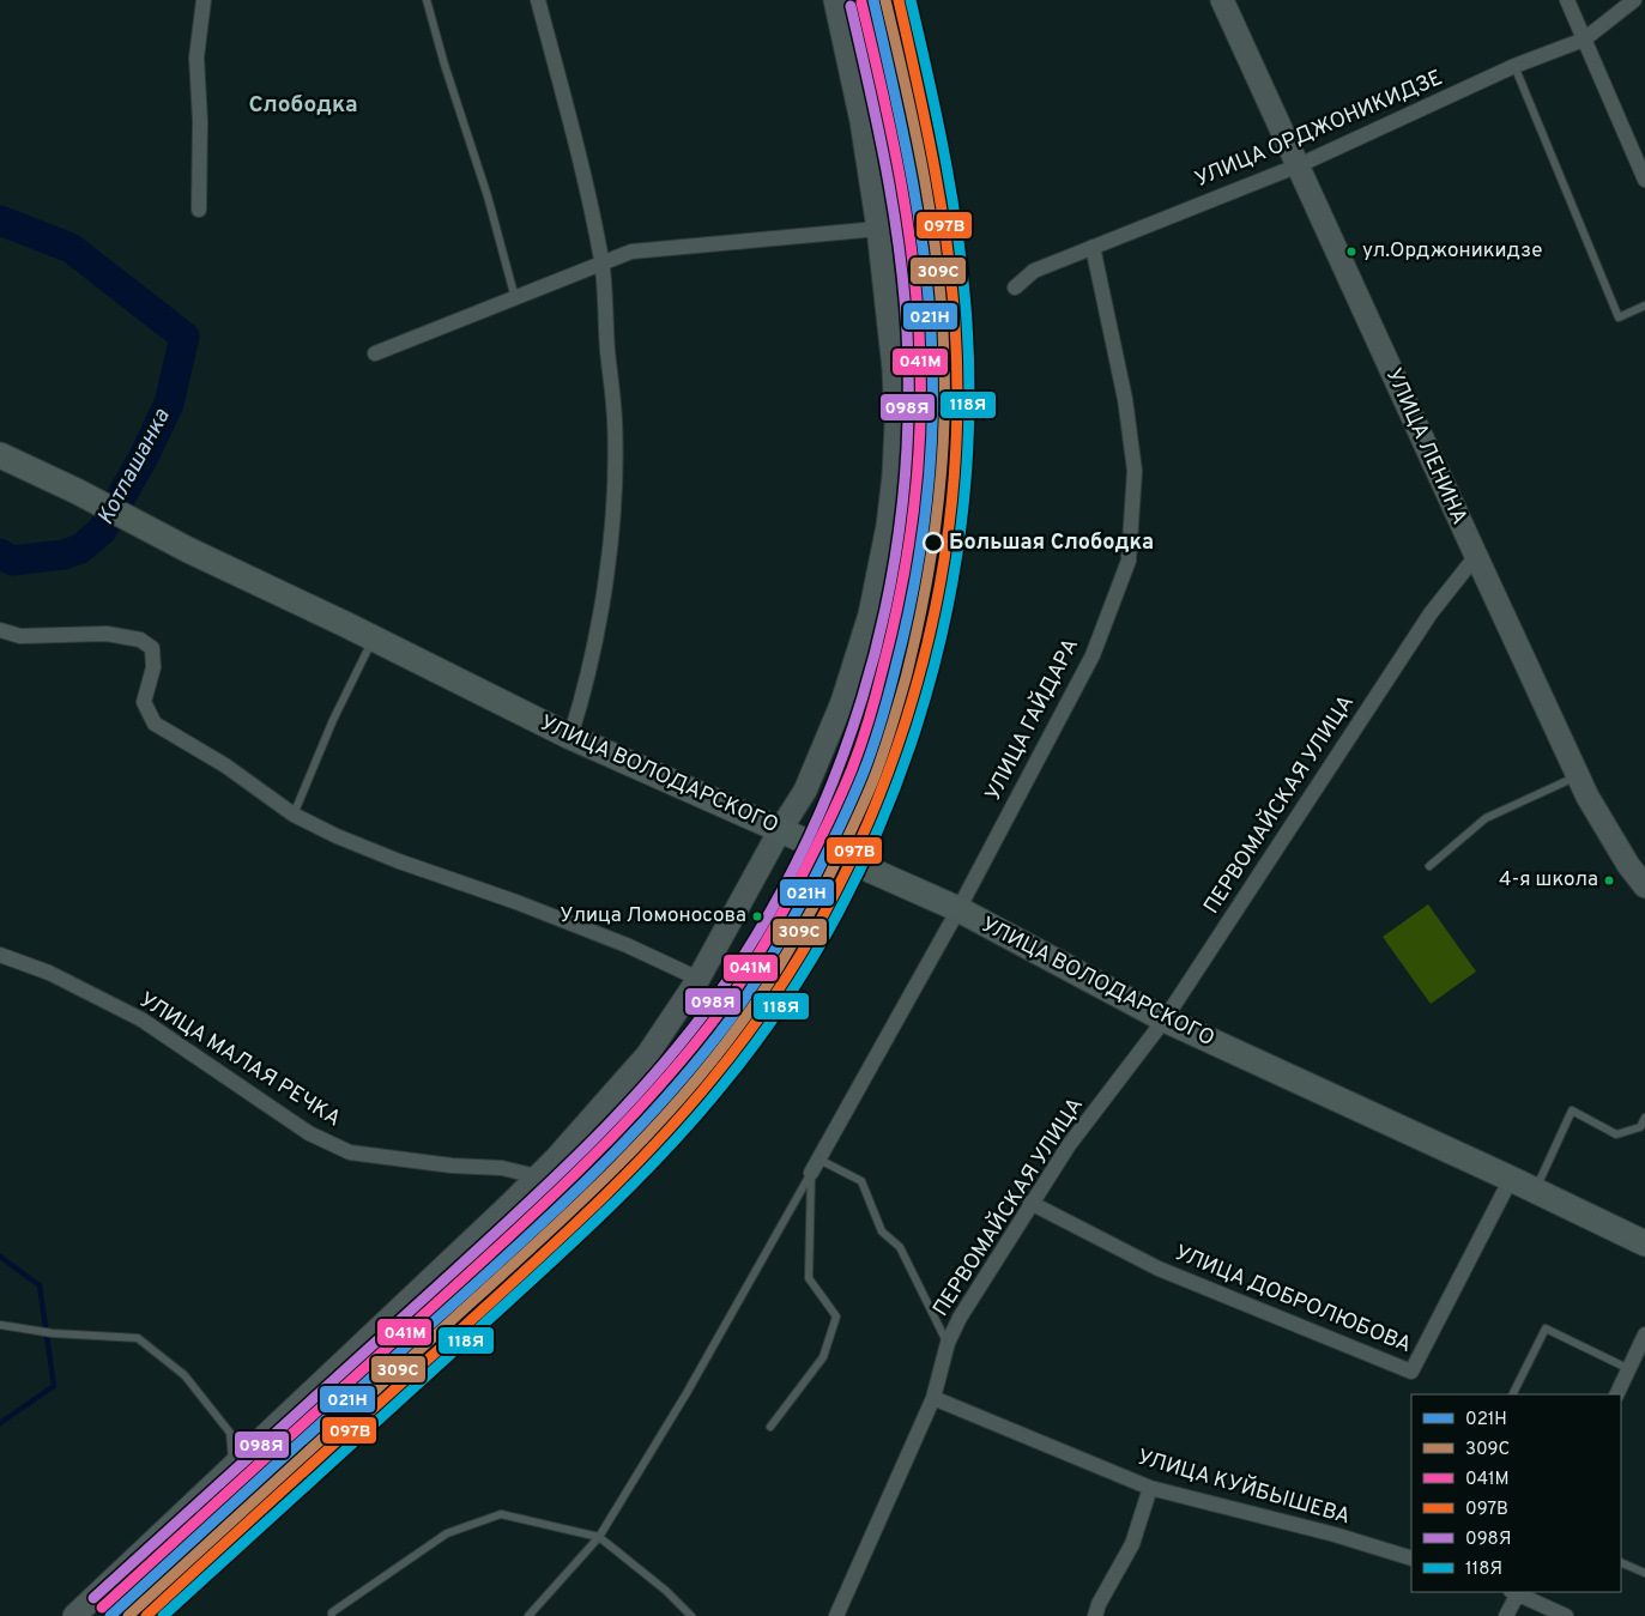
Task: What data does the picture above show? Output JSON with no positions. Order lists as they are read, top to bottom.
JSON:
{
  "streets": {
    "main road": ["УЛИЦА ЛЕНИНА", "УЛИЦА ВОЛОДАРСКОГО"],
    "street": [
      "УЛИЦА ОРДЖОНИКИДЗЕ",
      "УЛИЦА ГАЙДАРА",
      "ПЕРВОМАЙСКАЯ УЛИЦА",
      "УЛИЦА МАЛАЯ РЕЧКА",
      "УЛИЦА ДОБРОЛЮБОВА",
      "УЛИЦА КУЙБЫШЕВА"
    ]
  },
  "crossings": [
    ["УЛИЦА ОРДЖОНИКИДЗЕ", "УЛИЦА ЛЕНИНА"],
    ["УЛИЦА ОРДЖОНИКИДЗЕ", "УЛИЦА ГАЙДАРА"],
    ["УЛИЦА ЛЕНИНА", "ПЕРВОМАЙСКАЯ УЛИЦА"],
    ["УЛИЦА ГАЙДАРА", "УЛИЦА ВОЛОДАРСКОГО"],
    ["УЛИЦА ВОЛОДАРСКОГО", "ПЕРВОМАЙСКАЯ УЛИЦА"],
    ["УЛИЦА ВОЛОДАРСКОГО", "УЛИЦА ДОБРОЛЮБОВА"],
    ["ПЕРВОМАЙСКАЯ УЛИЦА", "УЛИЦА ДОБРОЛЮБОВА"],
    ["ПЕРВОМАЙСКАЯ УЛИЦА", "УЛИЦА КУЙБЫШЕВА"]
  ],
  "districts": ["Слободка"],
  "water": ["Котлашанка"],
  "places": [
    "ул.Орджоникидзе",
    "Большая Слободка",
    "4-я школа",
    "Улица Ломоносова"
  ],
  "lines": [
    "transit line 021Н",
    "transit line 309С",
    "transit line 097В",
    "transit line 118Я",
    "transit line 041М",
    "transit line 098Я"
  ],
  "legend": [
    "021Н",
    "309С",
    "041М",
    "097В",
    "098Я",
    "118Я"
  ]
}
